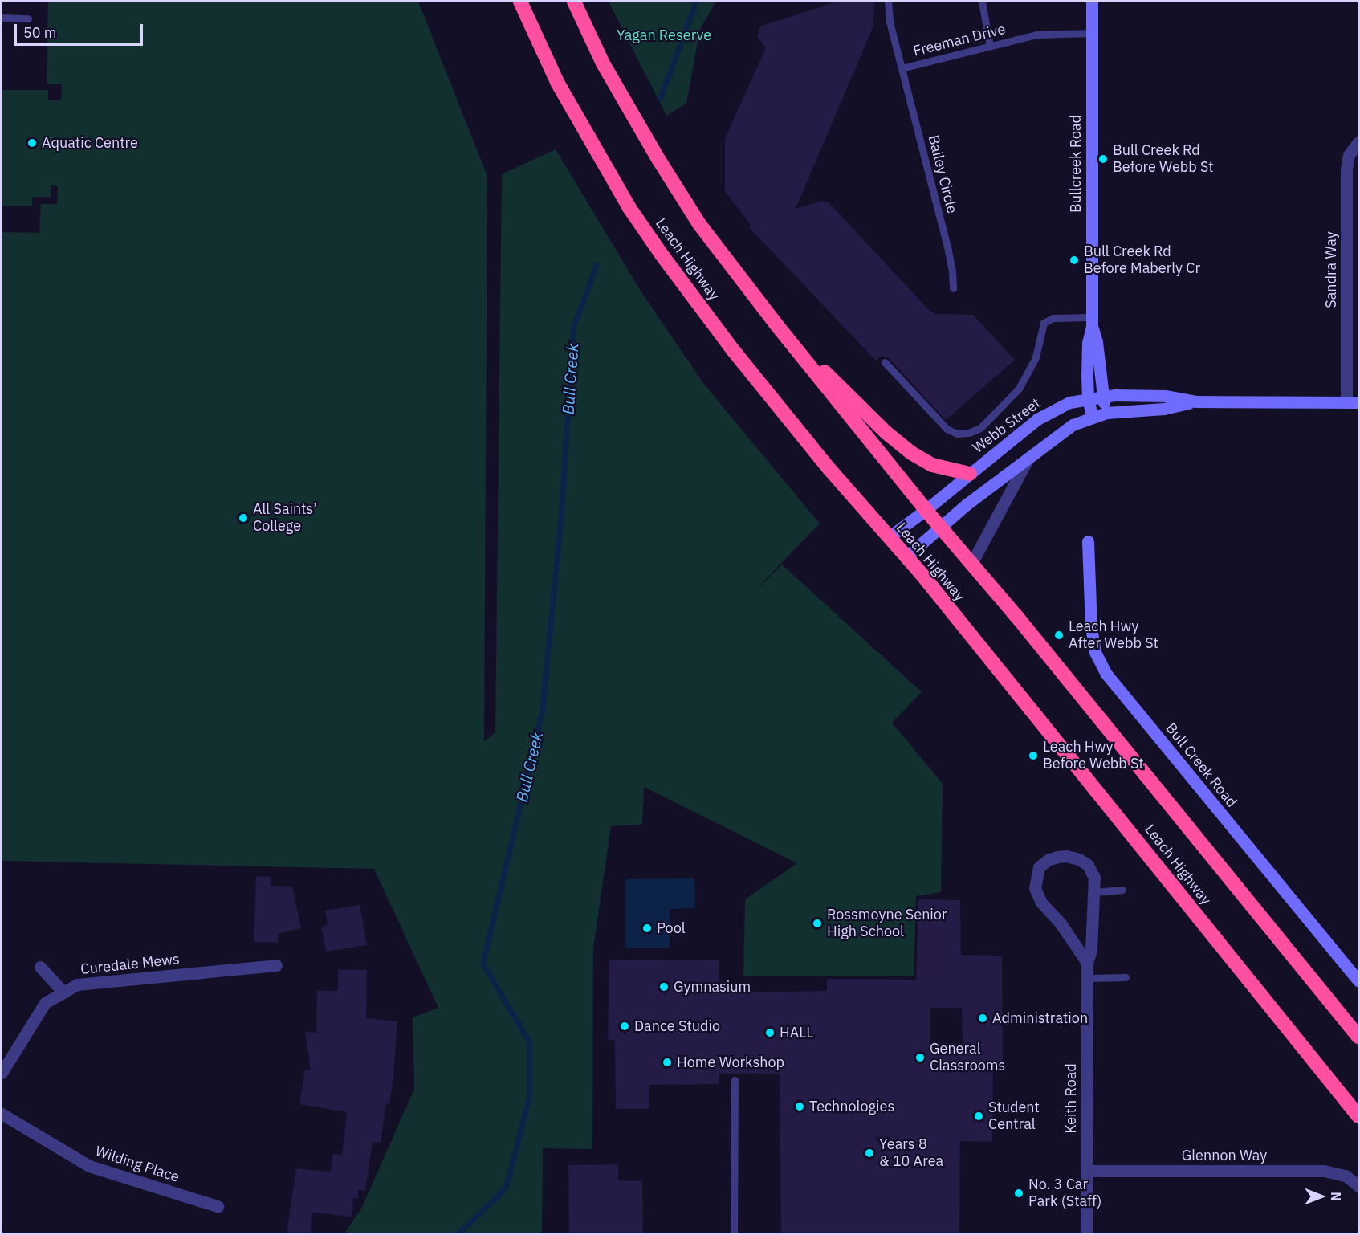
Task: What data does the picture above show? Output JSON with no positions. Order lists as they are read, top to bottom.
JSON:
{
  "streets": {
    "highway": ["Leach Highway"],
    "street": [
      "Bullcreek Road",
      "Sandra Way",
      "Webb Street",
      "Bull Creek Road",
      "Curedale Mews",
      "Keith Road",
      "Glennon Way",
      "Wilding Place"
    ],
    "lane": ["Freeman Drive", "Bailey Circle"]
  },
  "crossings": [
    ["Freeman Drive", "Bullcreek Road"],
    ["Freeman Drive", "Bailey Circle"],
    ["Bullcreek Road", "Webb Street"],
    ["Leach Highway", "Webb Street"],
    ["Sandra Way", "Webb Street"],
    ["Keith Road", "Glennon Way"]
  ],
  "water": ["Bull Creek"],
  "parks": ["Yagan Reserve"],
  "places": [
    "Aquatic Centre",
    "Bull Creek Rd Before Webb St",
    "Bull Creek Rd Before Maberly Cr",
    "All Saints’ College",
    "Leach Hwy After Webb St",
    "Leach Hwy Before Webb St",
    "Rossmoyne Senior High School",
    "Pool",
    "Gymnasium",
    "Administration",
    "Dance Studio",
    "HALL",
    "General Classrooms",
    "Home Workshop",
    "Technologies",
    "Student Central",
    "Years 8 & 10 Area",
    "No. 3 Car Park (Staff)"
  ],
  "scale_bar": "50 m",
  "north": "right"
}
